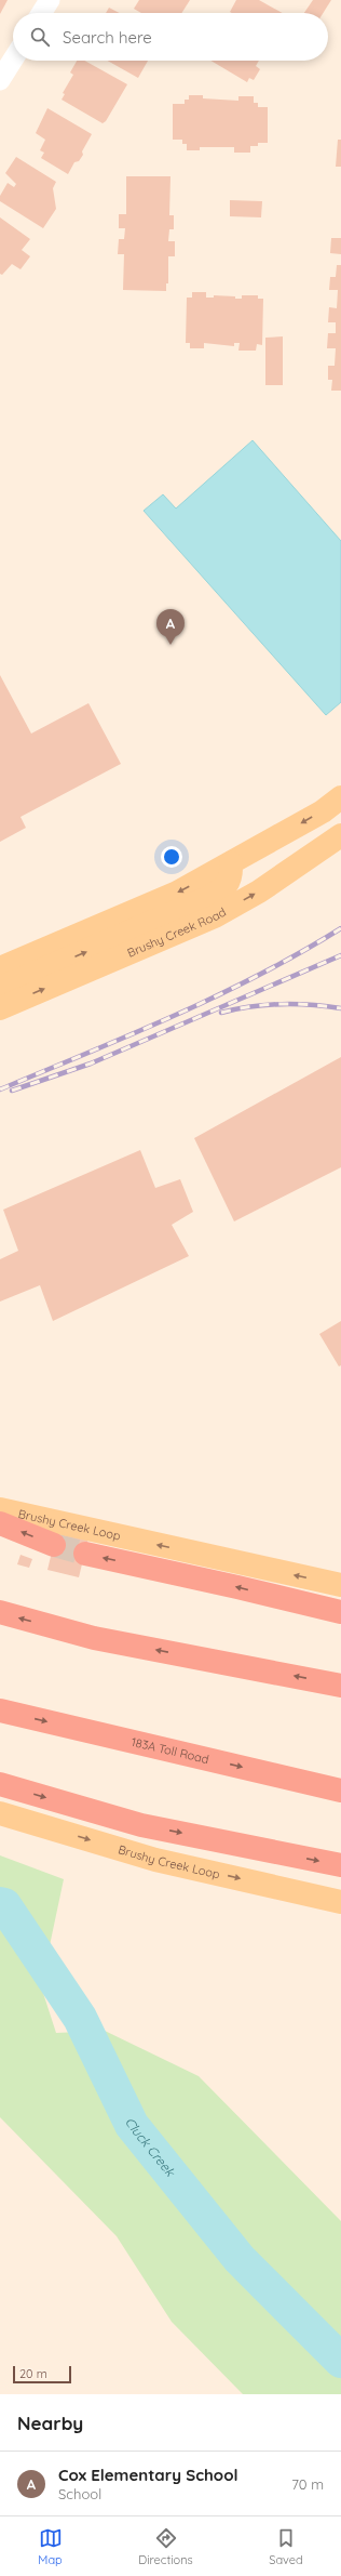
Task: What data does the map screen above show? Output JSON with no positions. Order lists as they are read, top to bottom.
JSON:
{
  "streets": {
    "highway": ["183A Toll Road"],
    "main road": ["Brushy Creek Road", "Brushy Creek Loop"]
  },
  "water": ["Cluck Creek"],
  "scale_bar": "20 m",
  "page": {
    "search": "Search here",
    "pins": "A",
    "scale": "20 m",
    "heading": "Nearby",
    "list": [
      {
        "mark": "A",
        "name": "Cox Elementary School",
        "note": "School",
        "value": "70 m"
      }
    ],
    "nav": ["Map", "Directions", "Saved"]
  }
}
